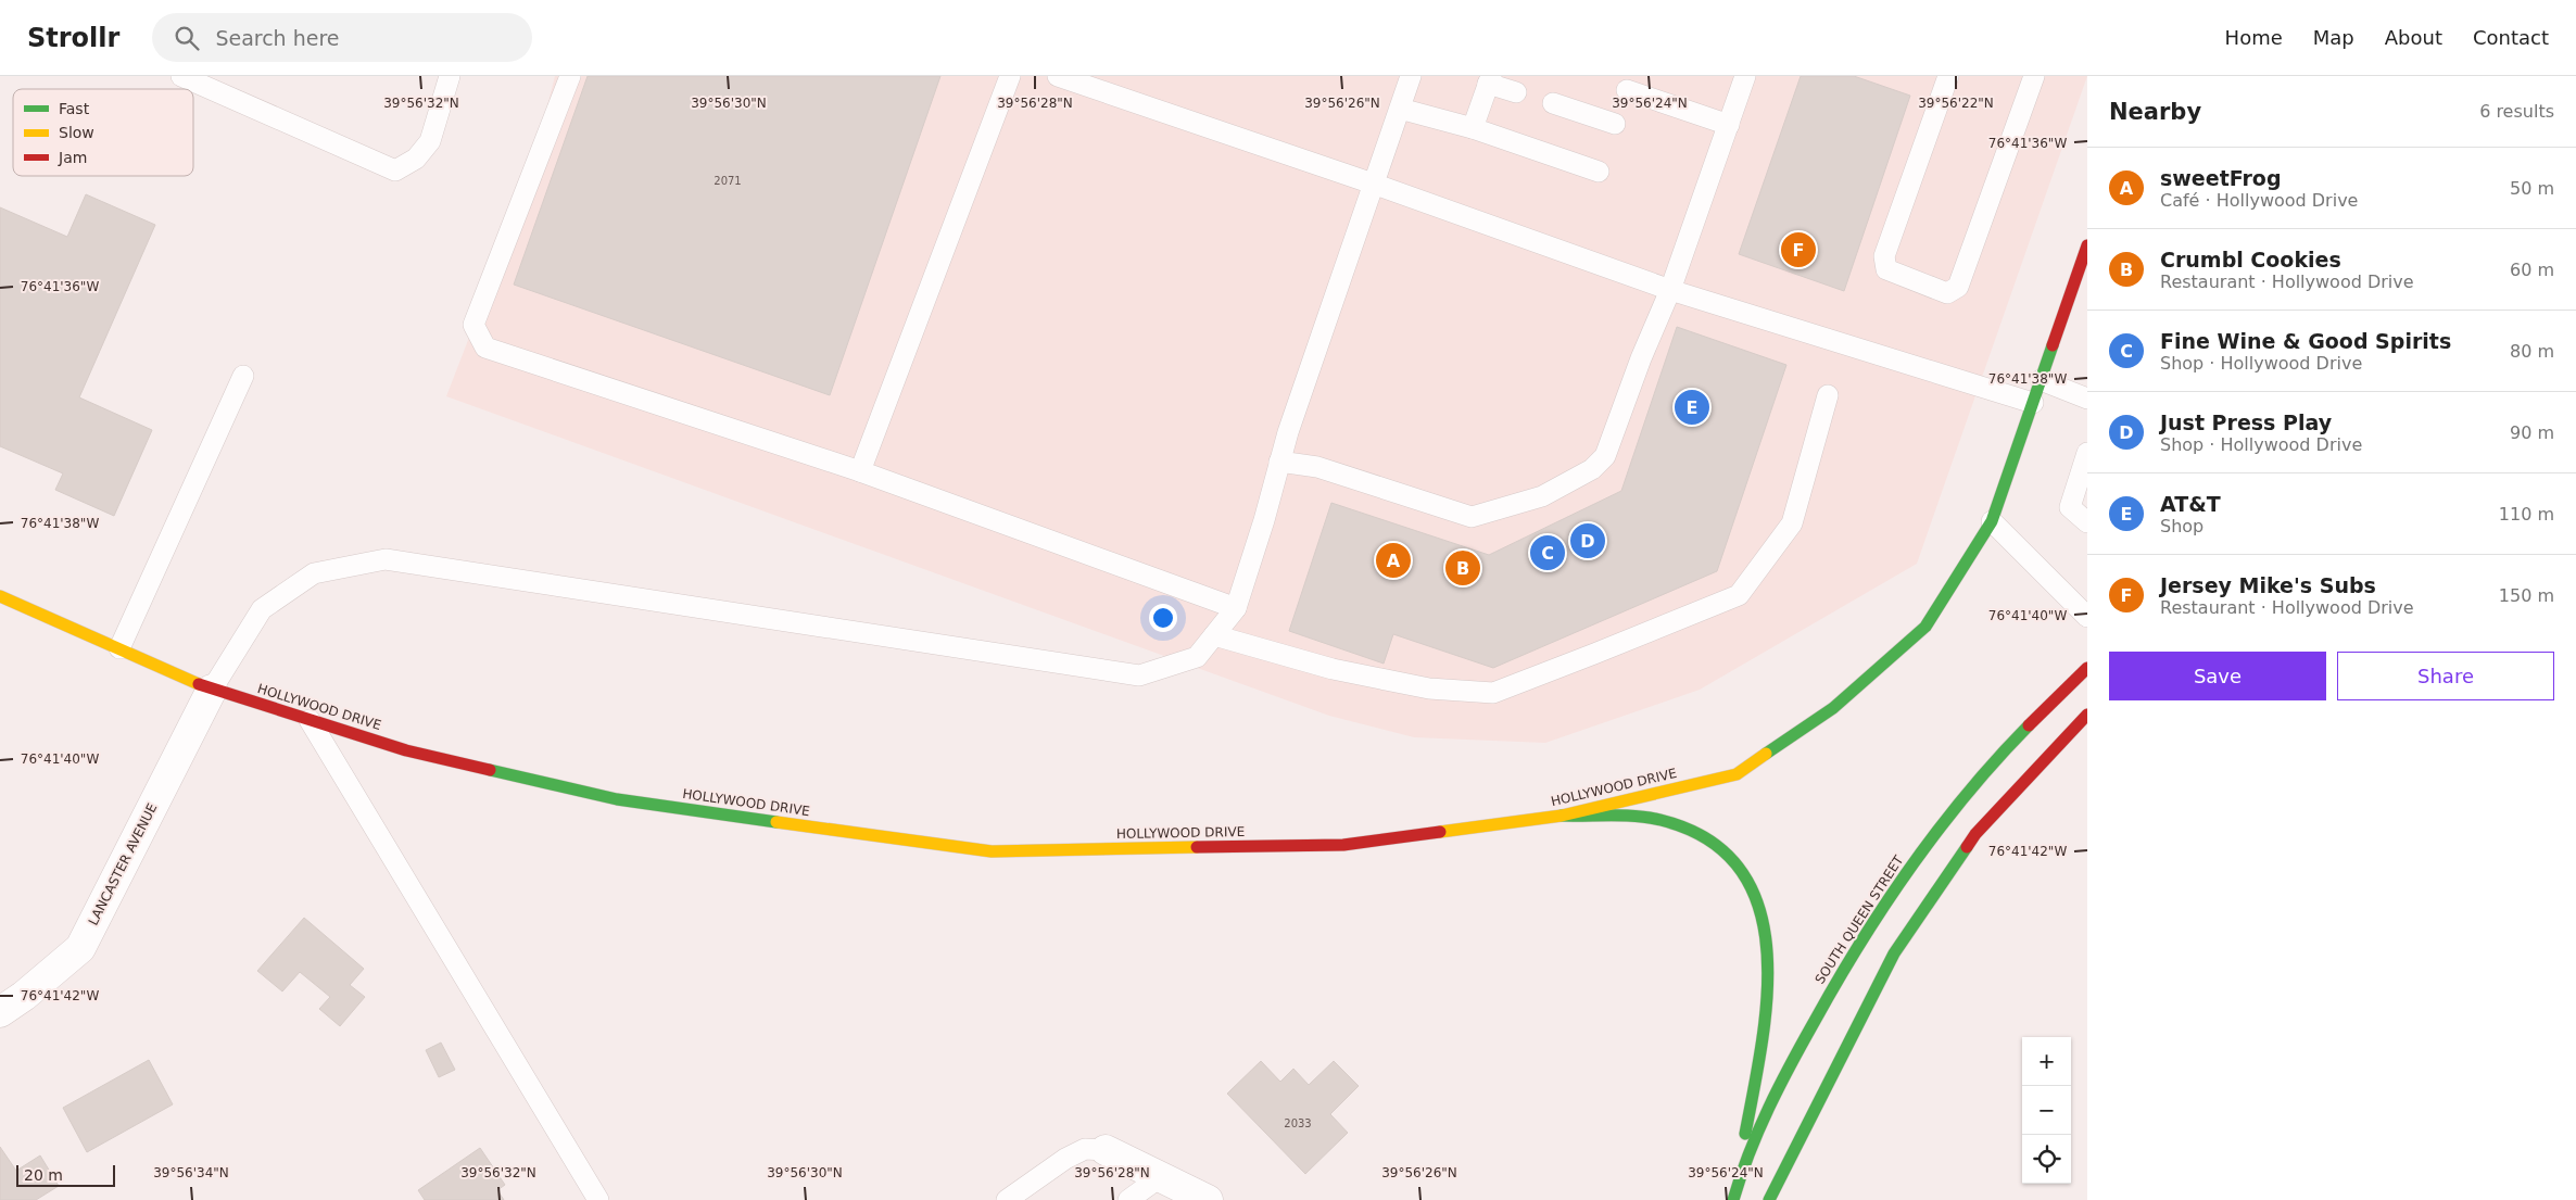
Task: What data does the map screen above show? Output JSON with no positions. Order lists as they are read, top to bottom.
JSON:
{
  "streets": {
    "main road": ["HOLLYWOOD DRIVE", "SOUTH QUEEN STREET"],
    "street": ["LANCASTER AVENUE"]
  },
  "crossings": [
    ["HOLLYWOOD DRIVE", "LANCASTER AVENUE"]
  ],
  "house_numbers": ["2071", "2033"],
  "legend": ["Fast", "Slow", "Jam"],
  "scale_bar": "20 m",
  "page": {
    "header": "Strollr",
    "search": "Search here",
    "nav": [
      "Home",
      "Map",
      "About",
      "Contact"
    ],
    "heading": ["Nearby", "6 results"],
    "list": [
      {
        "mark": "A",
        "name": "sweetFrog",
        "note": "Café · Hollywood Drive",
        "value": "50 m"
      },
      {
        "mark": "B",
        "name": "Crumbl Cookies",
        "note": "Restaurant · Hollywood Drive",
        "value": "60 m"
      },
      {
        "mark": "C",
        "name": "Fine Wine & Good Spirits",
        "note": "Shop · Hollywood Drive",
        "value": "80 m"
      },
      {
        "mark": "D",
        "name": "Just Press Play",
        "note": "Shop · Hollywood Drive",
        "value": "90 m"
      },
      {
        "mark": "E",
        "name": "AT&T",
        "note": "Shop",
        "value": "110 m"
      },
      {
        "mark": "F",
        "name": "Jersey Mike's Subs",
        "note": "Restaurant · Hollywood Drive",
        "value": "150 m"
      }
    ],
    "pins": [
      "F",
      "E",
      "D",
      "C",
      "A",
      "B"
    ],
    "buttons": ["Save", "Share"],
    "map_buttons": ["+", "−"],
    "scale": "20 m"
  },
  "coordinates": [
    "39°56'32\"N",
    "39°56'30\"N",
    "39°56'28\"N",
    "39°56'26\"N",
    "39°56'24\"N",
    "39°56'22\"N",
    "76°41'36\"W",
    "76°41'38\"W",
    "76°41'40\"W",
    "76°41'42\"W",
    "39°56'34\"N"
  ]
}
